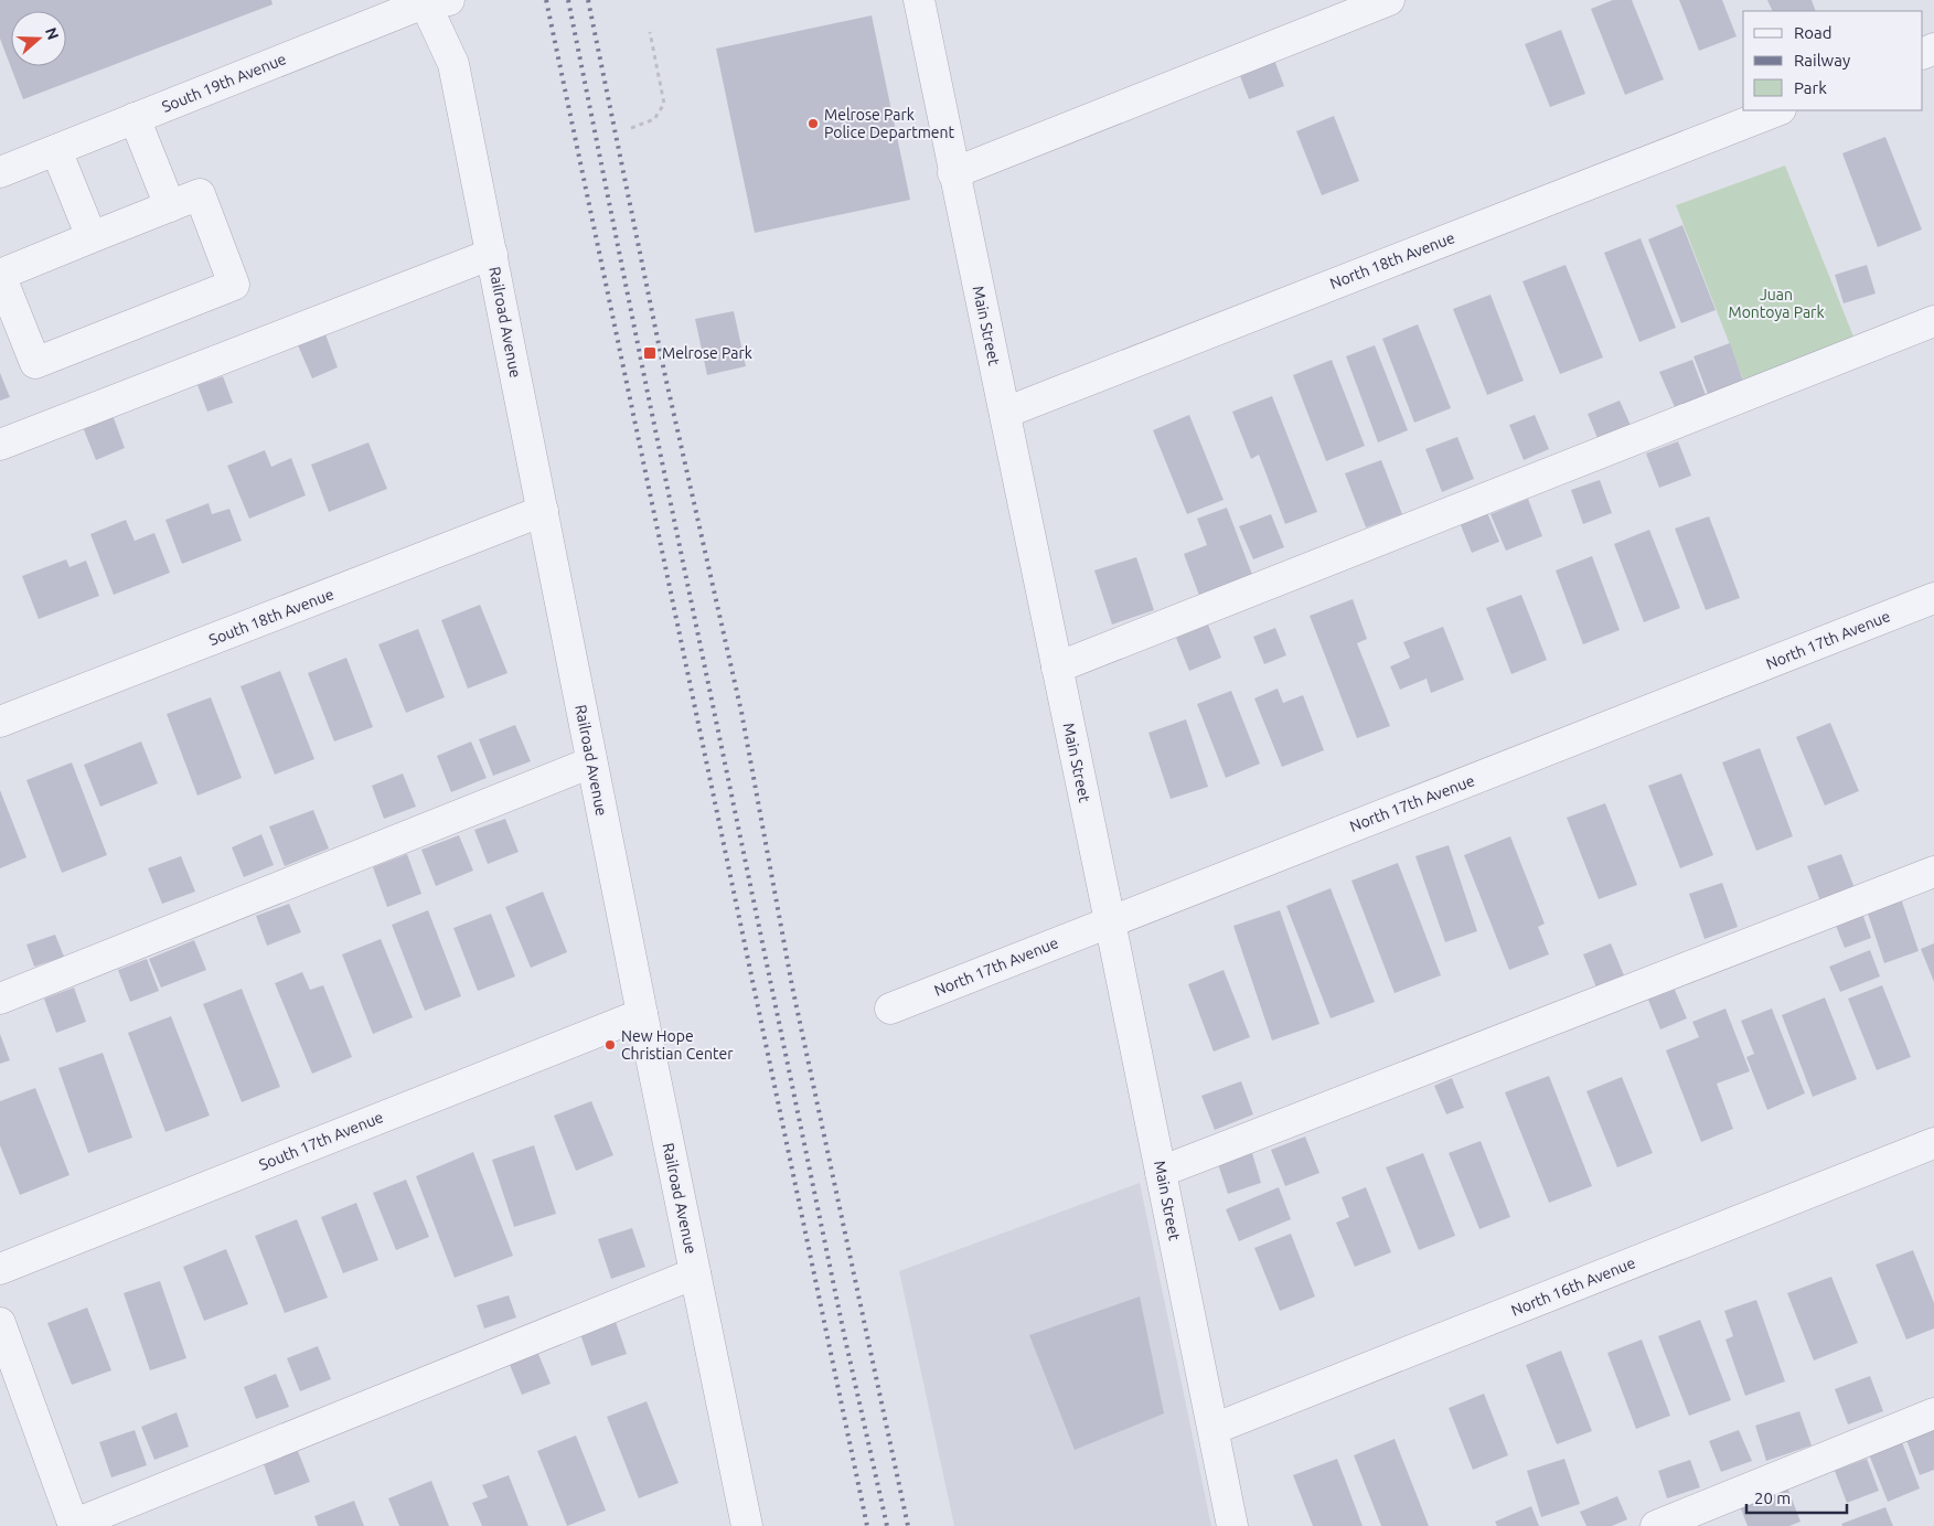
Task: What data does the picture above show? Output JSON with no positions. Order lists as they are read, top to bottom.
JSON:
{
  "streets": {
    "street": [
      "South 19th Avenue",
      "North 18th Avenue",
      "Railroad Avenue",
      "Main Street",
      "South 18th Avenue",
      "North 17th Avenue",
      "South 17th Avenue",
      "North 16th Avenue"
    ]
  },
  "crossings": [
    ["South 19th Avenue", "Railroad Avenue"],
    ["North 18th Avenue", "Main Street"],
    ["Railroad Avenue", "South 18th Avenue"],
    ["Railroad Avenue", "South 17th Avenue"],
    ["Main Street", "North 17th Avenue"],
    ["Main Street", "North 16th Avenue"]
  ],
  "parks": ["Juan Montoya Park"],
  "places": {
    "other": ["Melrose Park Police Department", "New Hope Christian Center"],
    "transit": ["Melrose Park"]
  },
  "legend": ["Road", "Railway", "Park"],
  "scale_bar": "20 m",
  "north": "right"
}
